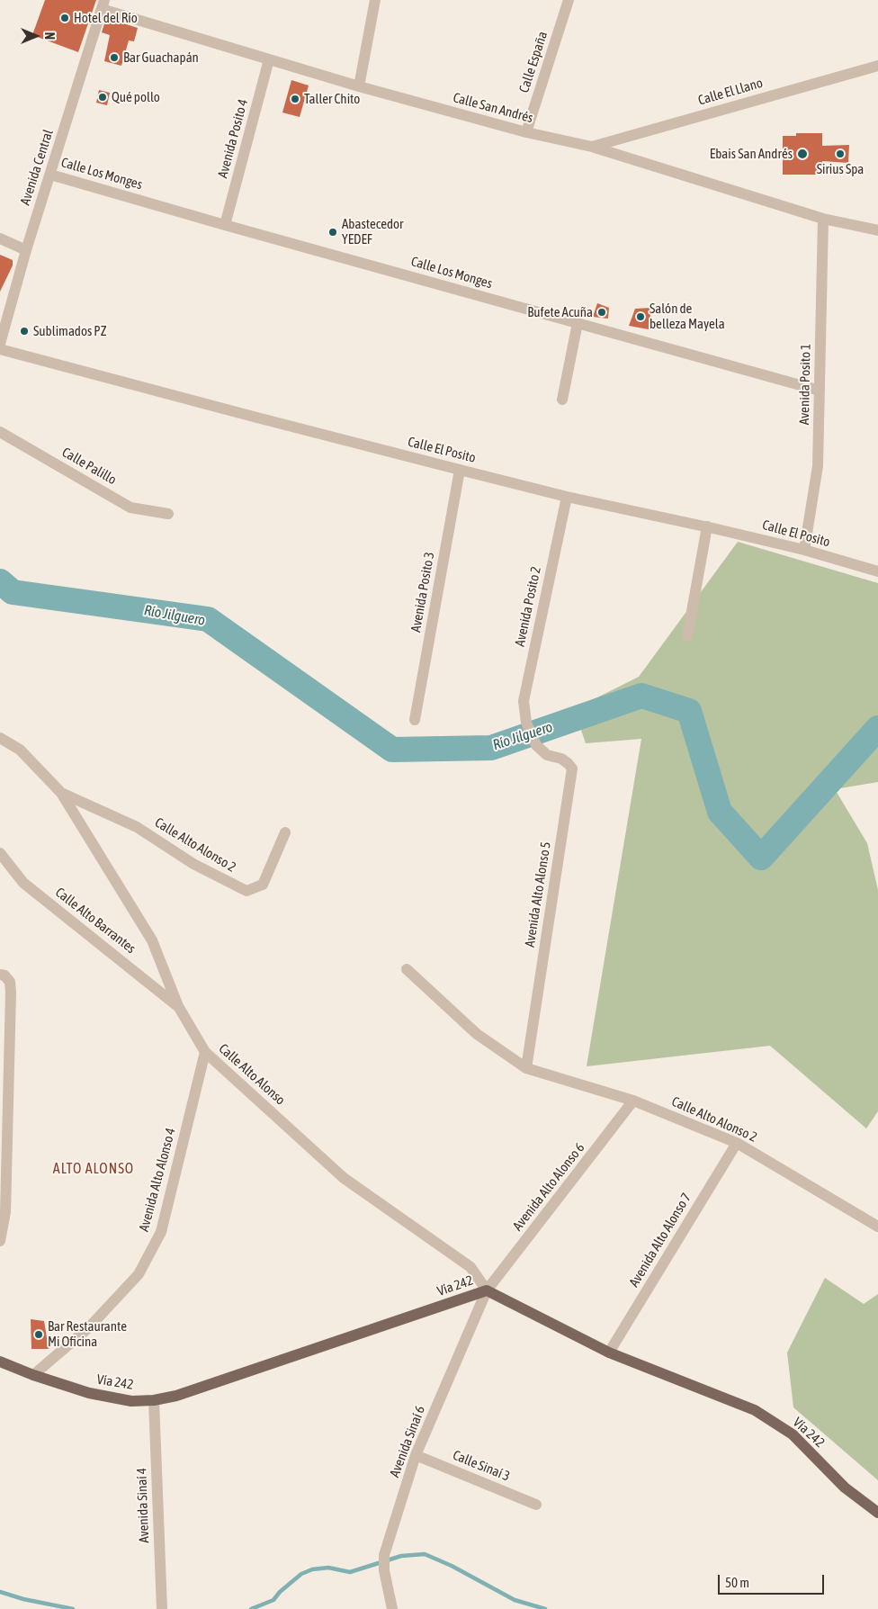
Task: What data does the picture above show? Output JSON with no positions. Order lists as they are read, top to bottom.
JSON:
{
  "streets": {
    "main road": ["Vía 242"],
    "street": [
      "Calle España",
      "Calle El Llano",
      "Calle San Andrés",
      "Avenida Posito 4",
      "Avenida Central",
      "Calle Los Monges",
      "Avenida Posito 1",
      "Calle El Posito",
      "Calle Palillo",
      "Avenida Posito 3",
      "Avenida Posito 2",
      "Calle Alto Alonso 2",
      "Avenida Alto Alonso 5",
      "Calle Alto Barrantes",
      "Calle Alto Alonso",
      "Avenida Alto Alonso 4",
      "Avenida Alto Alonso 6",
      "Avenida Alto Alonso 7",
      "Avenida Sinaí 6",
      "Calle Sinaí 3",
      "Avenida Sinaí 4"
    ]
  },
  "crossings": [
    ["Calle España", "Calle San Andrés"],
    ["Calle El Llano", "Calle San Andrés"],
    ["Calle San Andrés", "Avenida Posito 4"],
    ["Calle San Andrés", "Avenida Central"],
    ["Calle San Andrés", "Avenida Posito 1"],
    ["Avenida Posito 4", "Calle Los Monges"],
    ["Avenida Central", "Calle Los Monges"],
    ["Calle Los Monges", "Avenida Posito 1"],
    ["Avenida Posito 1", "Calle El Posito"],
    ["Calle El Posito", "Avenida Posito 3"],
    ["Calle El Posito", "Avenida Posito 2"],
    ["Avenida Posito 2", "Avenida Alto Alonso 5"],
    ["Calle Alto Alonso 2", "Avenida Alto Alonso 5"],
    ["Calle Alto Alonso 2", "Calle Alto Alonso"],
    ["Calle Alto Alonso 2", "Avenida Alto Alonso 6"],
    ["Calle Alto Alonso 2", "Avenida Alto Alonso 7"],
    ["Calle Alto Barrantes", "Calle Alto Alonso"],
    ["Calle Alto Alonso", "Avenida Alto Alonso 4"],
    ["Calle Alto Alonso", "Avenida Alto Alonso 6"],
    ["Calle Alto Alonso", "Vía 242"],
    ["Calle Alto Alonso", "Avenida Sinaí 6"],
    ["Avenida Alto Alonso 4", "Vía 242"],
    ["Avenida Alto Alonso 6", "Vía 242"],
    ["Avenida Alto Alonso 6", "Avenida Sinaí 6"],
    ["Avenida Alto Alonso 7", "Vía 242"],
    ["Vía 242", "Avenida Sinaí 6"],
    ["Vía 242", "Avenida Sinaí 4"],
    ["Avenida Sinaí 6", "Calle Sinaí 3"]
  ],
  "districts": ["ALTO ALONSO"],
  "water": ["Río Jilguero"],
  "places": [
    "Hotel del Río",
    "Bar Guachapán",
    "Qué pollo",
    "Taller Chito",
    "Ebais San Andrés",
    "Sirius Spa",
    "Abastecedor YEDEF",
    "Bufete Acuña",
    "Salón de belleza Mayela",
    "Sublimados PZ",
    "Bar Restaurante Mi Oficina"
  ],
  "scale_bar": "50 m",
  "north": "right"
}
